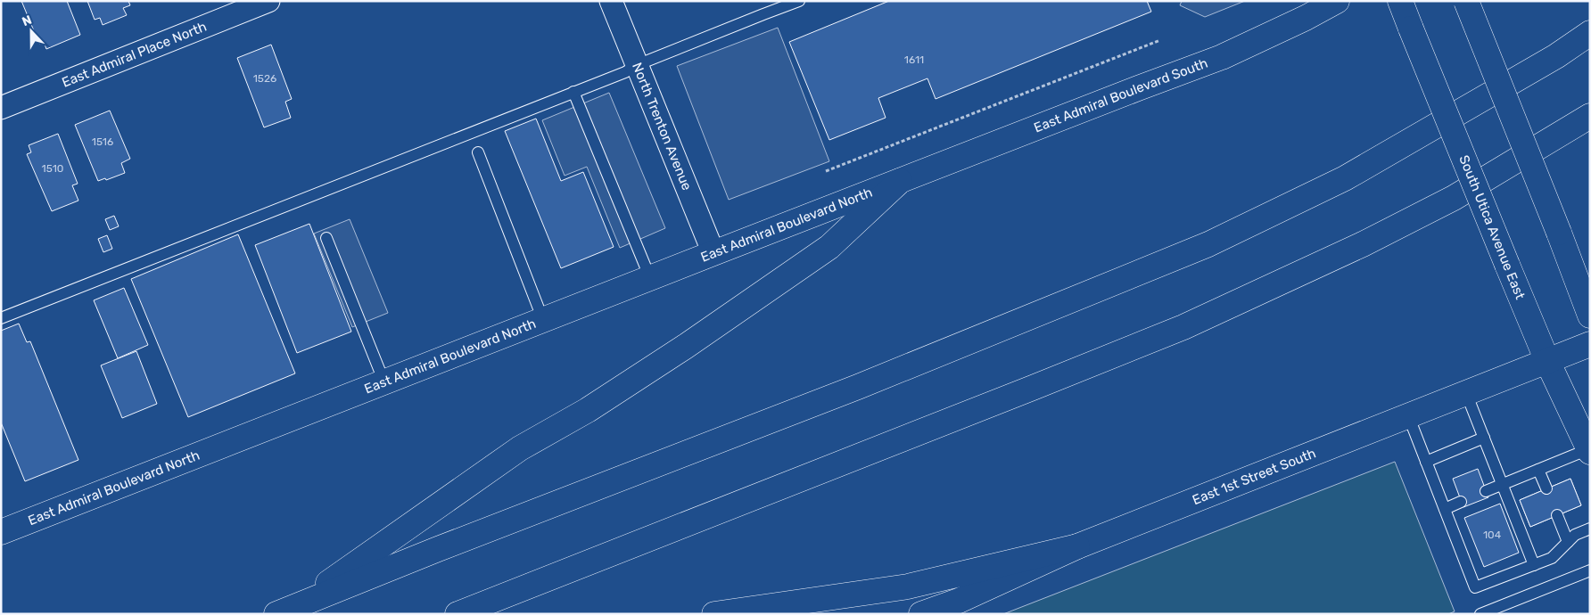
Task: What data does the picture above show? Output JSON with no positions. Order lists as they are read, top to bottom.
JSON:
{
  "streets": {
    "main road": [
      "East Admiral Boulevard South",
      "East Admiral Boulevard North",
      "South Utica Avenue East",
      "East 1st Street South"
    ],
    "street": ["East Admiral Place North", "North Trenton Avenue"]
  },
  "crossings": [
    ["East Admiral Boulevard South", "East Admiral Boulevard North"],
    ["North Trenton Avenue", "East Admiral Boulevard North"],
    ["South Utica Avenue East", "East 1st Street South"]
  ],
  "house_numbers": [
    "1611",
    "1526",
    "1516",
    "1510",
    "104"
  ],
  "north": "top"
}
